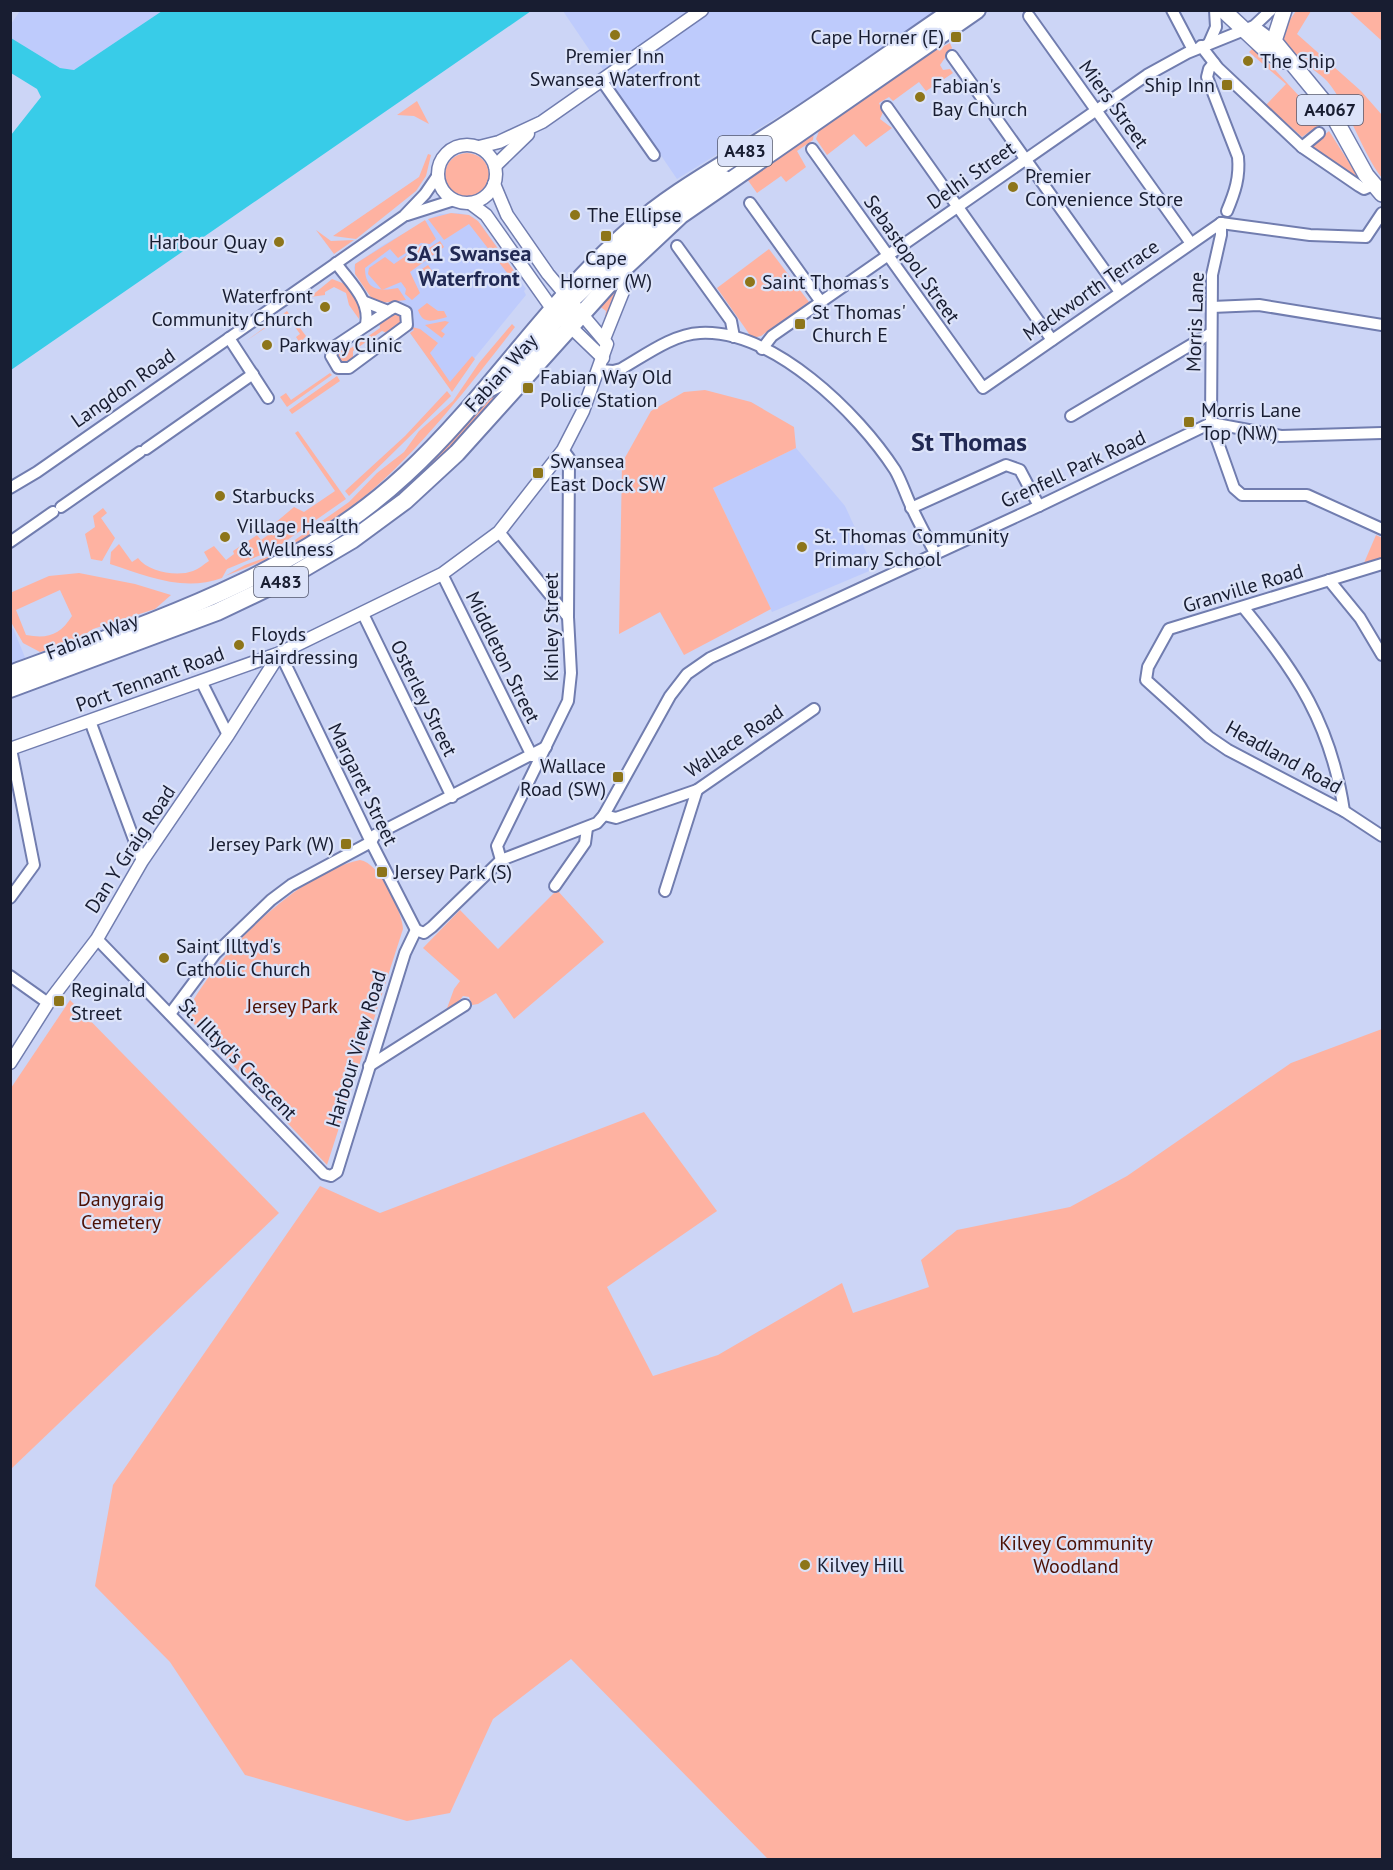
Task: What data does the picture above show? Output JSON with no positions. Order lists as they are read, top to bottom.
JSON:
{
  "streets": {
    "highway": ["A483", "Fabian Way"],
    "main road": ["A4067"],
    "street": [
      "Miers Street",
      "Delhi Street",
      "Sebastopol Street",
      "Mackworth Terrace",
      "Morris Lane",
      "Langdon Road",
      "Grenfell Park Road",
      "Granville Road",
      "Kinley Street",
      "Middleton Street",
      "Port Tennant Road",
      "Osterley Street",
      "Wallace Road",
      "Headland Road",
      "Margaret Street",
      "Dan Y Graig Road",
      "Harbour View Road",
      "St. Illtyd's Crescent"
    ]
  },
  "crossings": [
    ["Miers Street", "Delhi Street"],
    ["Miers Street", "Mackworth Terrace"],
    ["A4067", "Delhi Street"],
    ["Delhi Street", "Sebastopol Street"],
    ["Sebastopol Street", "Mackworth Terrace"],
    ["Mackworth Terrace", "Morris Lane"],
    ["Morris Lane", "Grenfell Park Road"],
    ["Fabian Way", "Port Tennant Road"],
    ["Grenfell Park Road", "Kinley Street"],
    ["Grenfell Park Road", "Wallace Road"],
    ["Grenfell Park Road", "Margaret Street"],
    ["Grenfell Park Road", "Harbour View Road"],
    ["Granville Road", "Headland Road"],
    ["Kinley Street", "Port Tennant Road"],
    ["Middleton Street", "Port Tennant Road"],
    ["Port Tennant Road", "Osterley Street"],
    ["Port Tennant Road", "Margaret Street"],
    ["Port Tennant Road", "Dan Y Graig Road"],
    ["Margaret Street", "Dan Y Graig Road"],
    ["Margaret Street", "Harbour View Road"],
    ["Dan Y Graig Road", "St. Illtyd's Crescent"],
    ["Harbour View Road", "St. Illtyd's Crescent"]
  ],
  "districts": ["SA1 Swansea Waterfront", "St Thomas"],
  "parks": ["Jersey Park", "Danygraig Cemetery", "Kilvey Community Woodland"],
  "places": {
    "other": [
      "Premier Inn Swansea Waterfront",
      "The Ship",
      "Fabian's Bay Church",
      "Premier Convenience Store",
      "The Ellipse",
      "Harbour Quay",
      "Saint Thomas's",
      "Waterfront Community Church",
      "Parkway Clinic",
      "Starbucks",
      "Village Health & Wellness",
      "St. Thomas Community Primary School",
      "Floyds Hairdressing",
      "Saint Illtyd's Catholic Church",
      "Kilvey Hill"
    ],
    "transit": [
      "Cape Horner (E)",
      "Ship Inn",
      "Cape Horner (W)",
      "St Thomas' Church E",
      "Fabian Way Old Police Station",
      "Morris Lane Top (NW)",
      "Swansea East Dock SW",
      "Wallace Road (SW)",
      "Jersey Park (W)",
      "Jersey Park (S)",
      "Reginald Street"
    ]
  }
}
